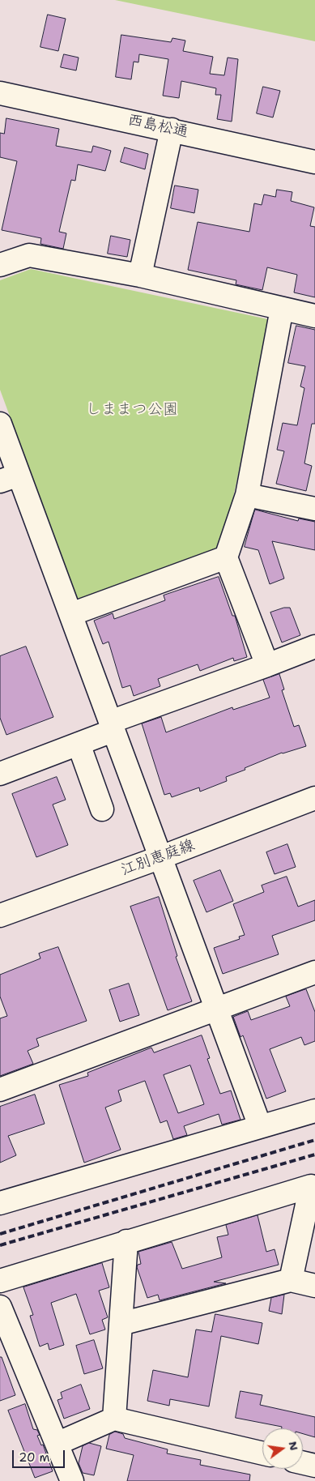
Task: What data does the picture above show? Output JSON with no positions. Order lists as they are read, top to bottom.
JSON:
{
  "streets": {
    "street": ["西島松通", "江別恵庭線"]
  },
  "parks": ["しままつ公園"],
  "scale_bar": "20 m",
  "north": "right"
}
